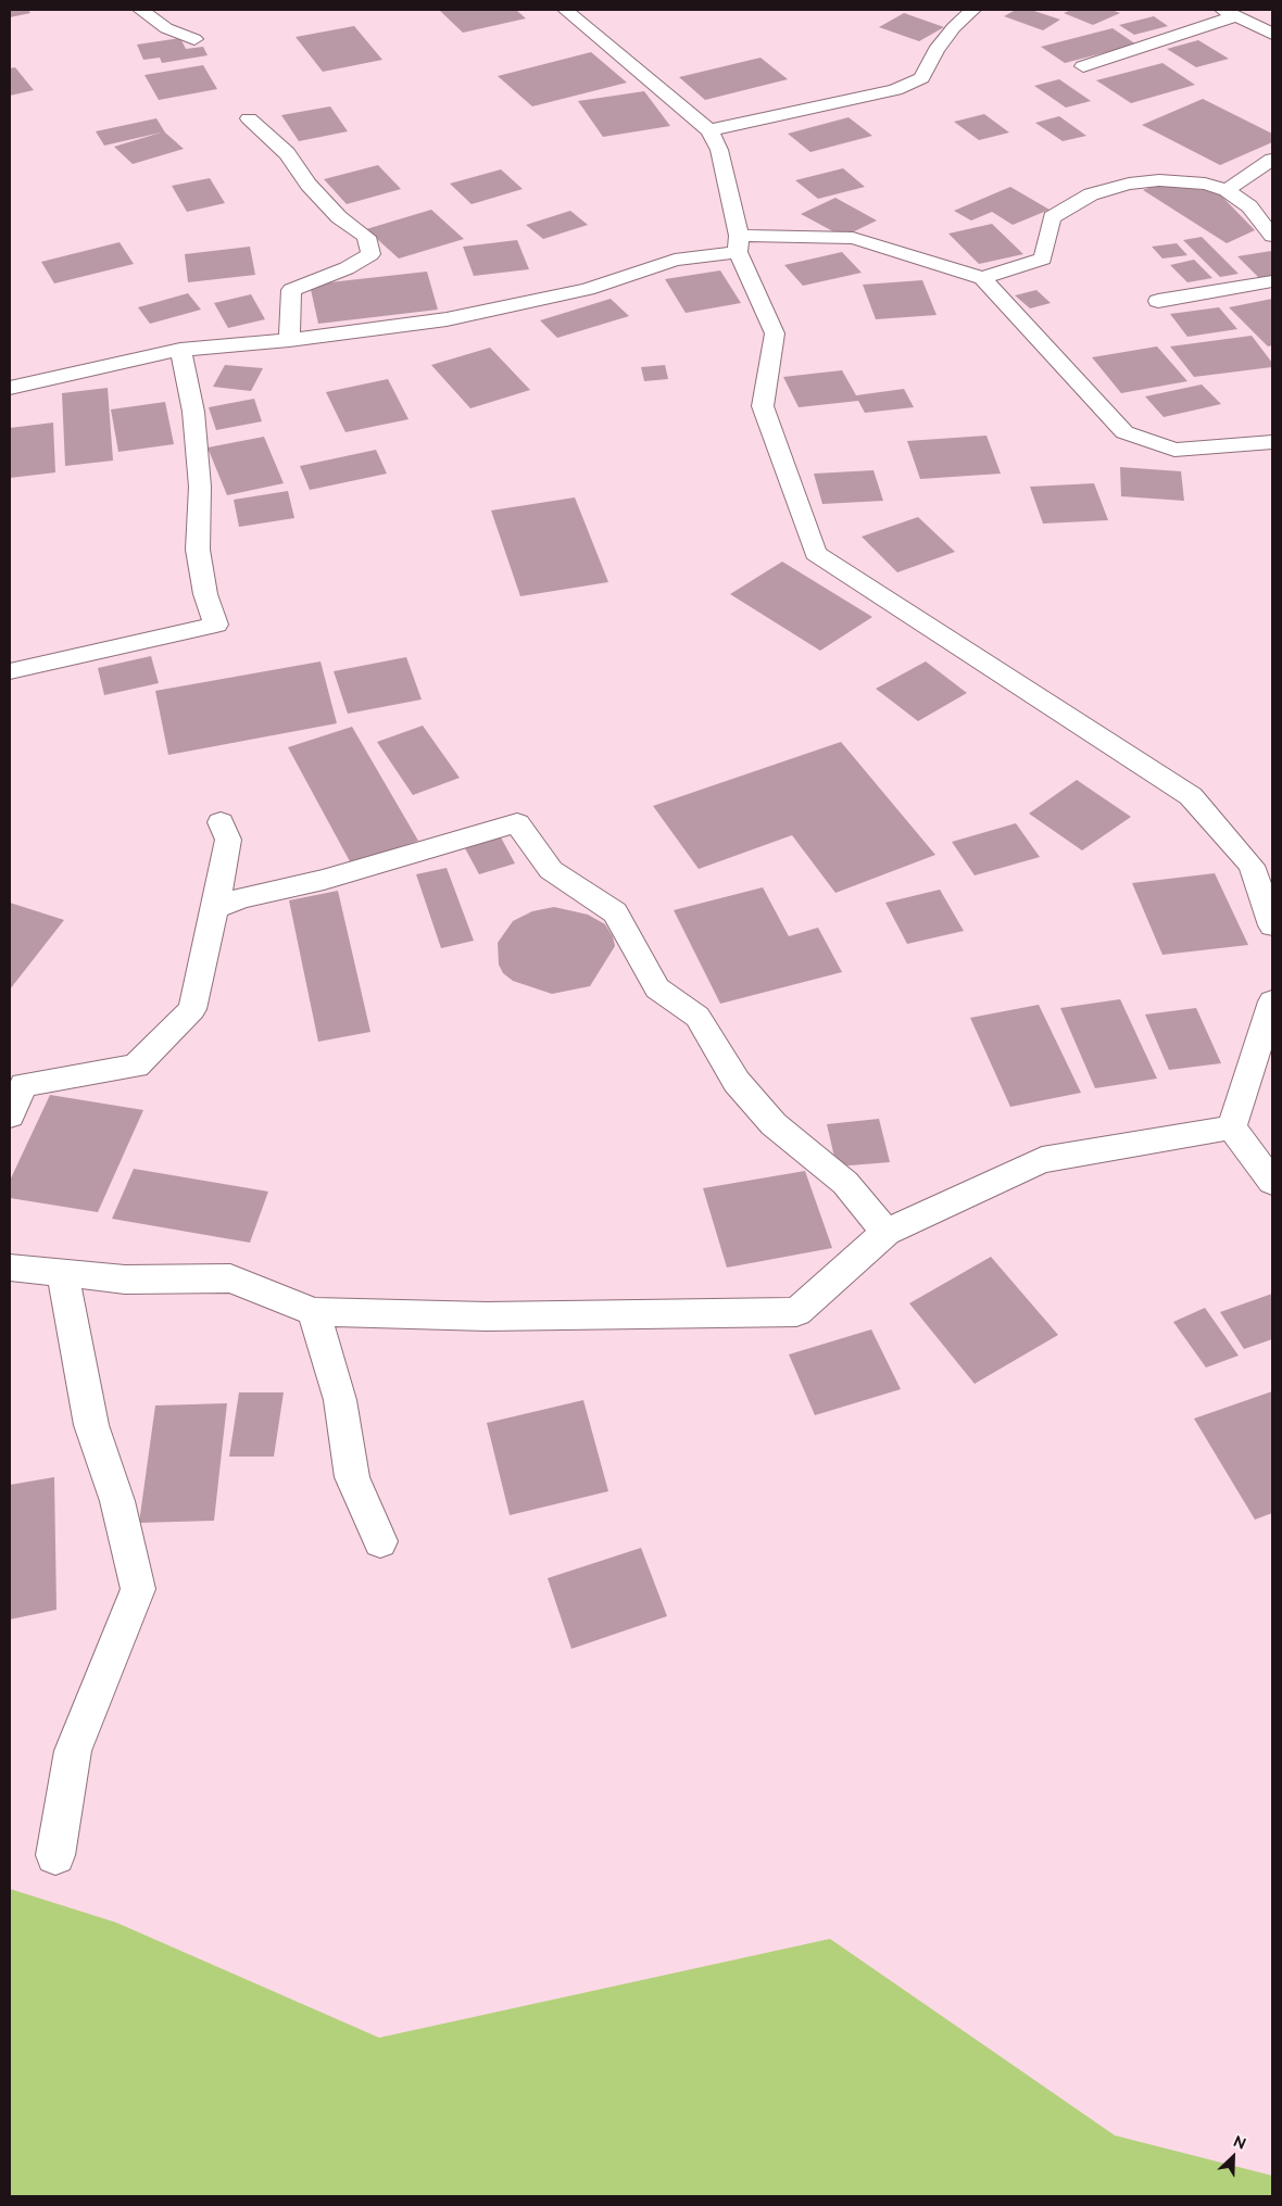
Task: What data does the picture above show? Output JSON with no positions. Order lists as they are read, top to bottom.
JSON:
{
  "north": "top right"
}
